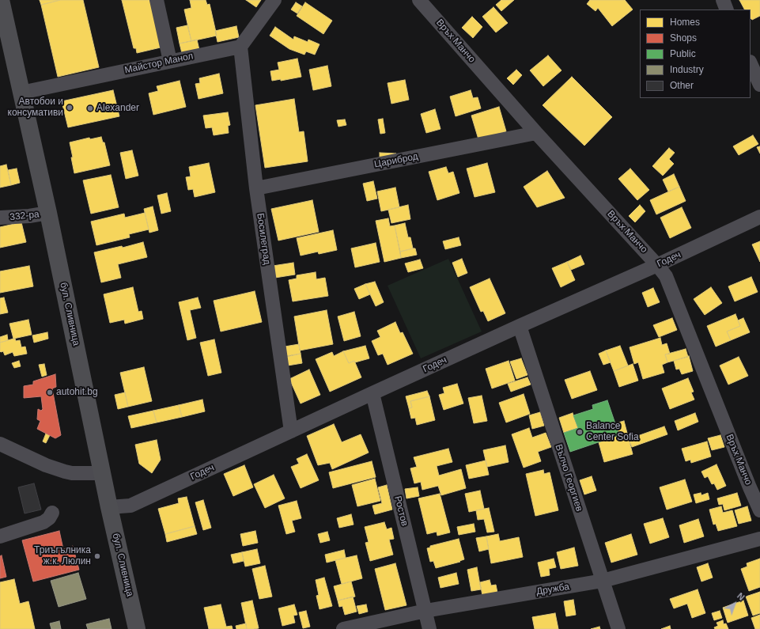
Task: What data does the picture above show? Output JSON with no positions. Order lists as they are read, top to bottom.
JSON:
{
  "streets": {
    "main road": ["бул. Сливница"],
    "street": [
      "Връх Манчо",
      "Майстор Манол",
      "Цариброд",
      "332-ра",
      "Босилеград",
      "Годеч",
      "Вълчо Георгиев",
      "Ростов",
      "Дружба"
    ]
  },
  "crossings": [
    ["Връх Манчо", "Цариброд"],
    ["Връх Манчо", "Годеч"],
    ["Майстор Манол", "Босилеград"],
    ["Майстор Манол", "бул. Сливница"],
    ["Цариброд", "Босилеград"],
    ["332-ра", "бул. Сливница"],
    ["Босилеград", "Годеч"],
    ["Годеч", "бул. Сливница"],
    ["Годеч", "Вълчо Георгиев"],
    ["Годеч", "Ростов"],
    ["Вълчо Георгиев", "Дружба"],
    ["Ростов", "Дружба"]
  ],
  "places": [
    "Автобои и консумативи",
    "Alexander",
    "autohit.bg",
    "Balance Center Sofia",
    "Триъгълника ж.к. Люлин"
  ],
  "legend": [
    "Homes",
    "Shops",
    "Public",
    "Industry",
    "Other"
  ],
  "north": "top right"
}
